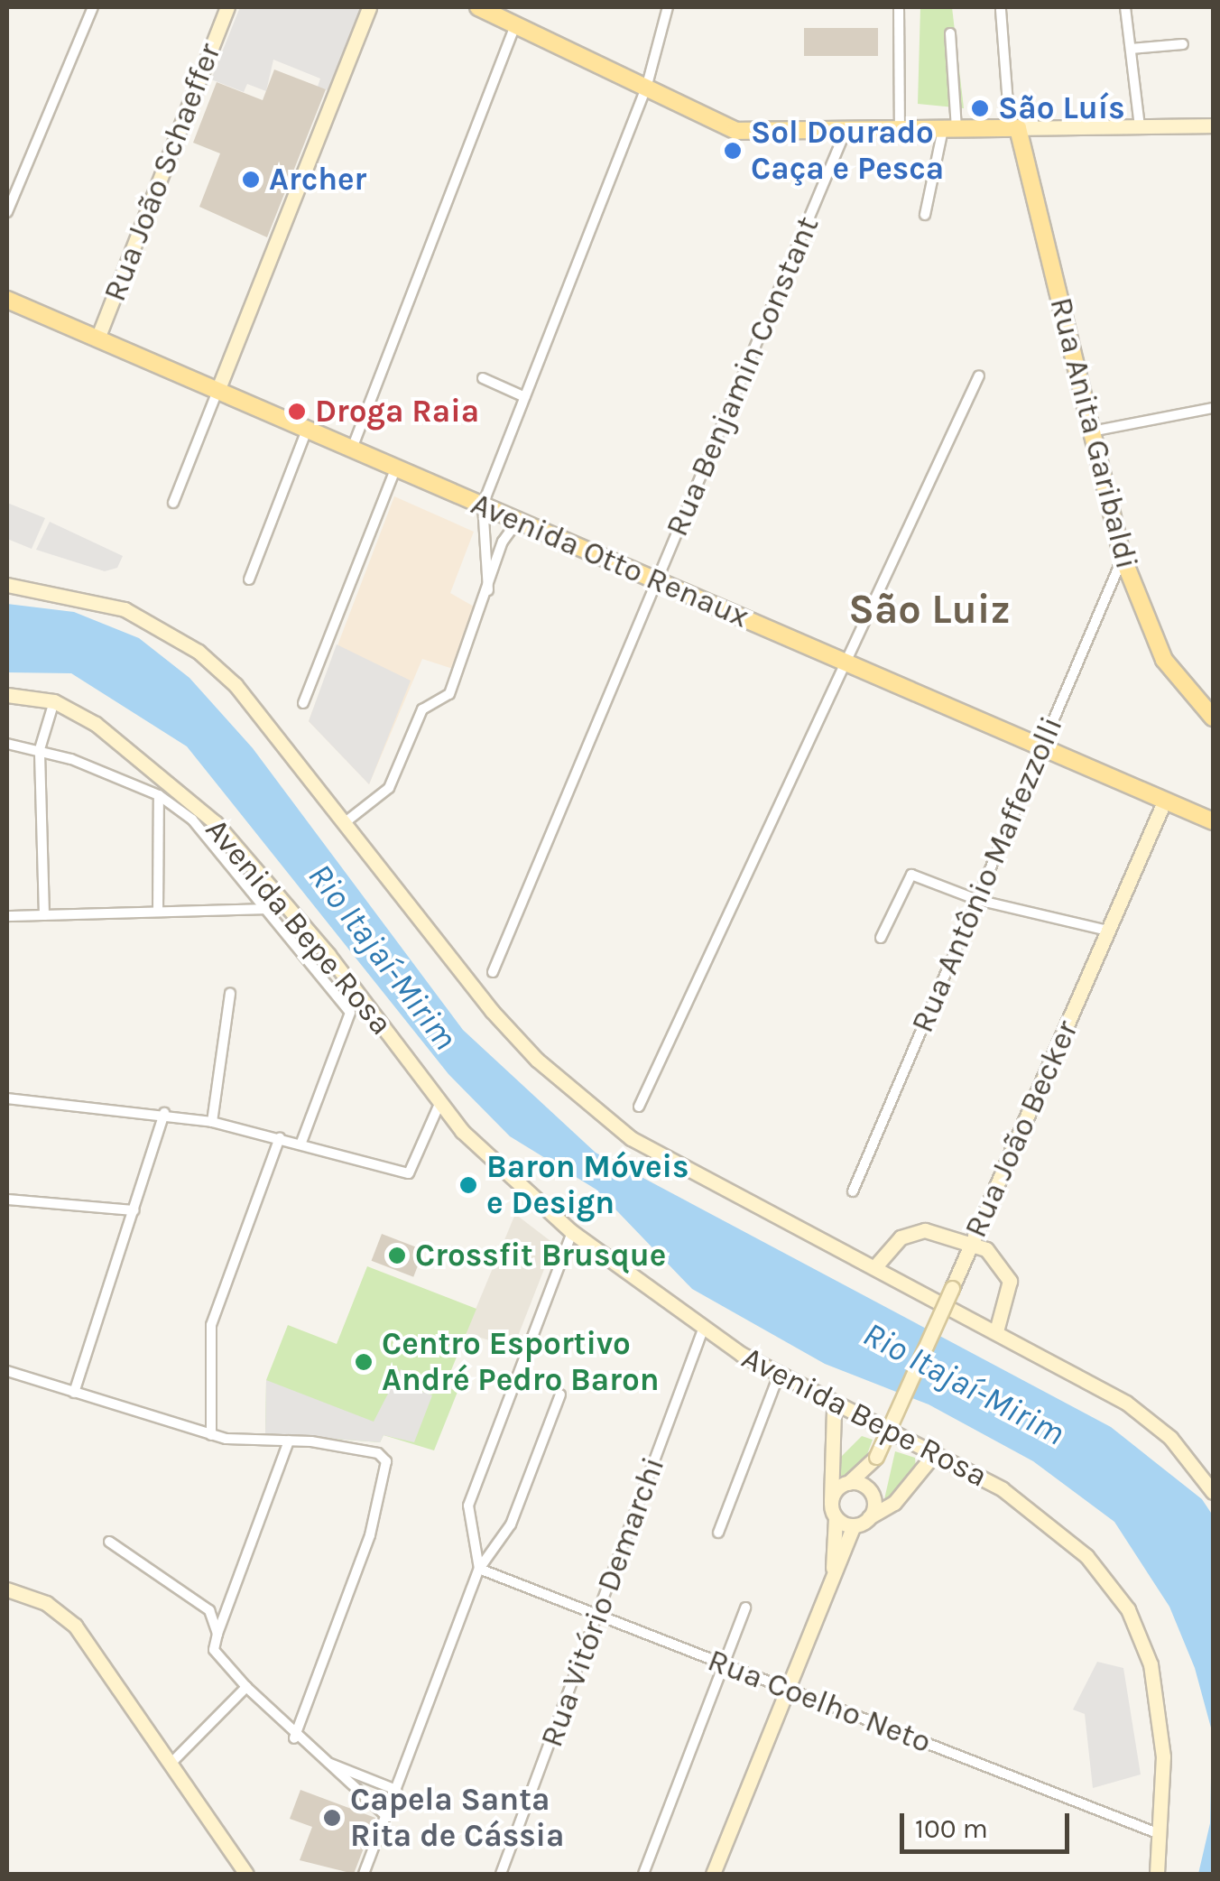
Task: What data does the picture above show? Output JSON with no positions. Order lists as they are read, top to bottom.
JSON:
{
  "streets": {
    "main road": [
      "Rua João Schaeffer",
      "Rua Anita Garibaldi",
      "Avenida Otto Renaux",
      "Avenida Bepe Rosa",
      "Rua João Becker"
    ],
    "street": [
      "Rua Benjamin Constant",
      "Rua Antônio Maffezzolli",
      "Rua Vitório Demarchi",
      "Rua Coelho Neto"
    ]
  },
  "crossings": [
    ["Rua João Schaeffer", "Avenida Otto Renaux"],
    ["Rua Benjamin Constant", "Avenida Otto Renaux"],
    ["Rua Anita Garibaldi", "Rua Antônio Maffezzolli"],
    ["Avenida Otto Renaux", "Rua Antônio Maffezzolli"],
    ["Avenida Otto Renaux", "Rua João Becker"],
    ["Avenida Bepe Rosa", "Rua Vitório Demarchi"],
    ["Avenida Bepe Rosa", "Rua Coelho Neto"],
    ["Rua Vitório Demarchi", "Rua Coelho Neto"]
  ],
  "districts": ["São Luiz"],
  "water": ["Rio Itajaí-Mirim"],
  "places": [
    "São Luís",
    "Sol Dourado Caça e Pesca",
    "Archer",
    "Droga Raia",
    "Baron Móveis e Design",
    "Crossfit Brusque",
    "Centro Esportivo André Pedro Baron",
    "Capela Santa Rita de Cássia"
  ],
  "scale_bar": "100 m"
}
